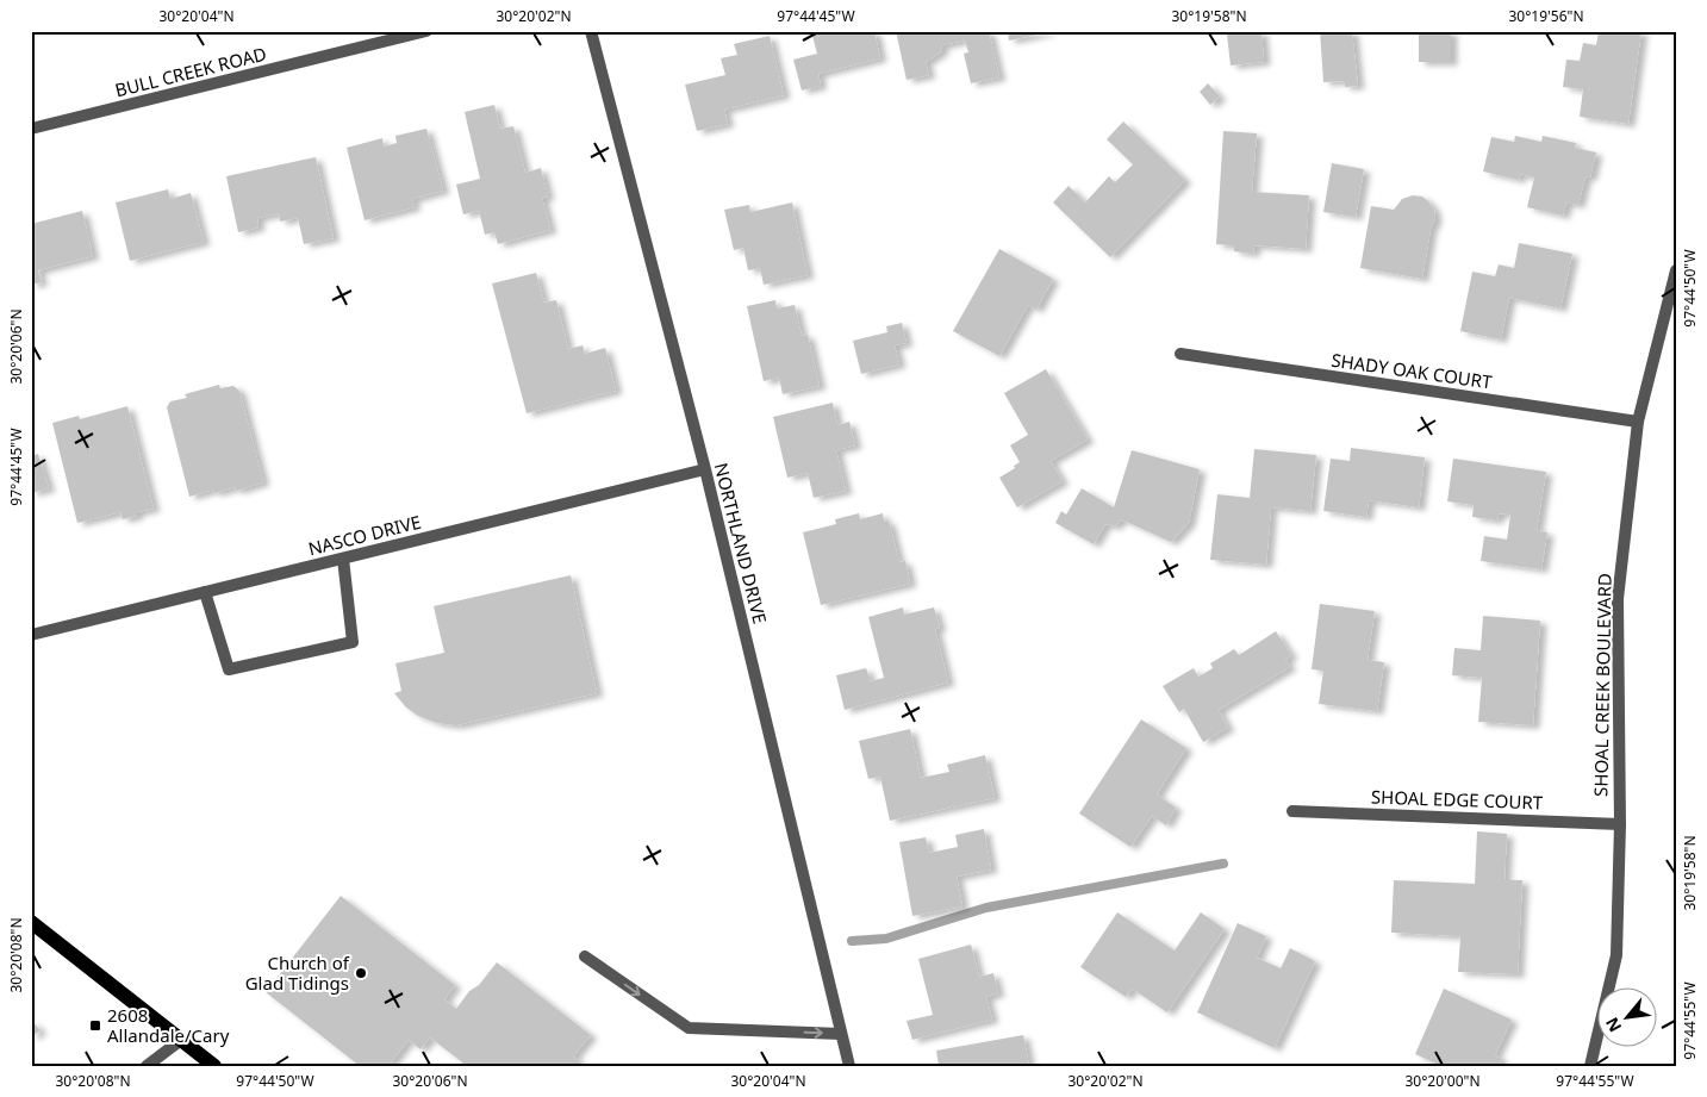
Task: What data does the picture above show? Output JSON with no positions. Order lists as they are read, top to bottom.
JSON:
{
  "streets": {
    "street": [
      "BULL CREEK ROAD",
      "SHADY OAK COURT",
      "NASCO DRIVE",
      "NORTHLAND DRIVE",
      "SHOAL CREEK BOULEVARD",
      "SHOAL EDGE COURT"
    ]
  },
  "crossings": [
    ["SHADY OAK COURT", "SHOAL CREEK BOULEVARD"],
    ["NASCO DRIVE", "NORTHLAND DRIVE"],
    ["SHOAL CREEK BOULEVARD", "SHOAL EDGE COURT"]
  ],
  "places": {
    "other": ["Church of Glad Tidings"],
    "transit": ["2608 Allandale/Cary"]
  },
  "north": "bottom left",
  "coordinates": [
    "30°20'04\"N",
    "30°20'02\"N",
    "97°44'45\"W",
    "30°19'58\"N",
    "30°19'56\"N",
    "97°44'50\"W",
    "30°20'06\"N",
    "30°20'08\"N",
    "97°44'55\"W",
    "30°20'00\"N"
  ]
}
